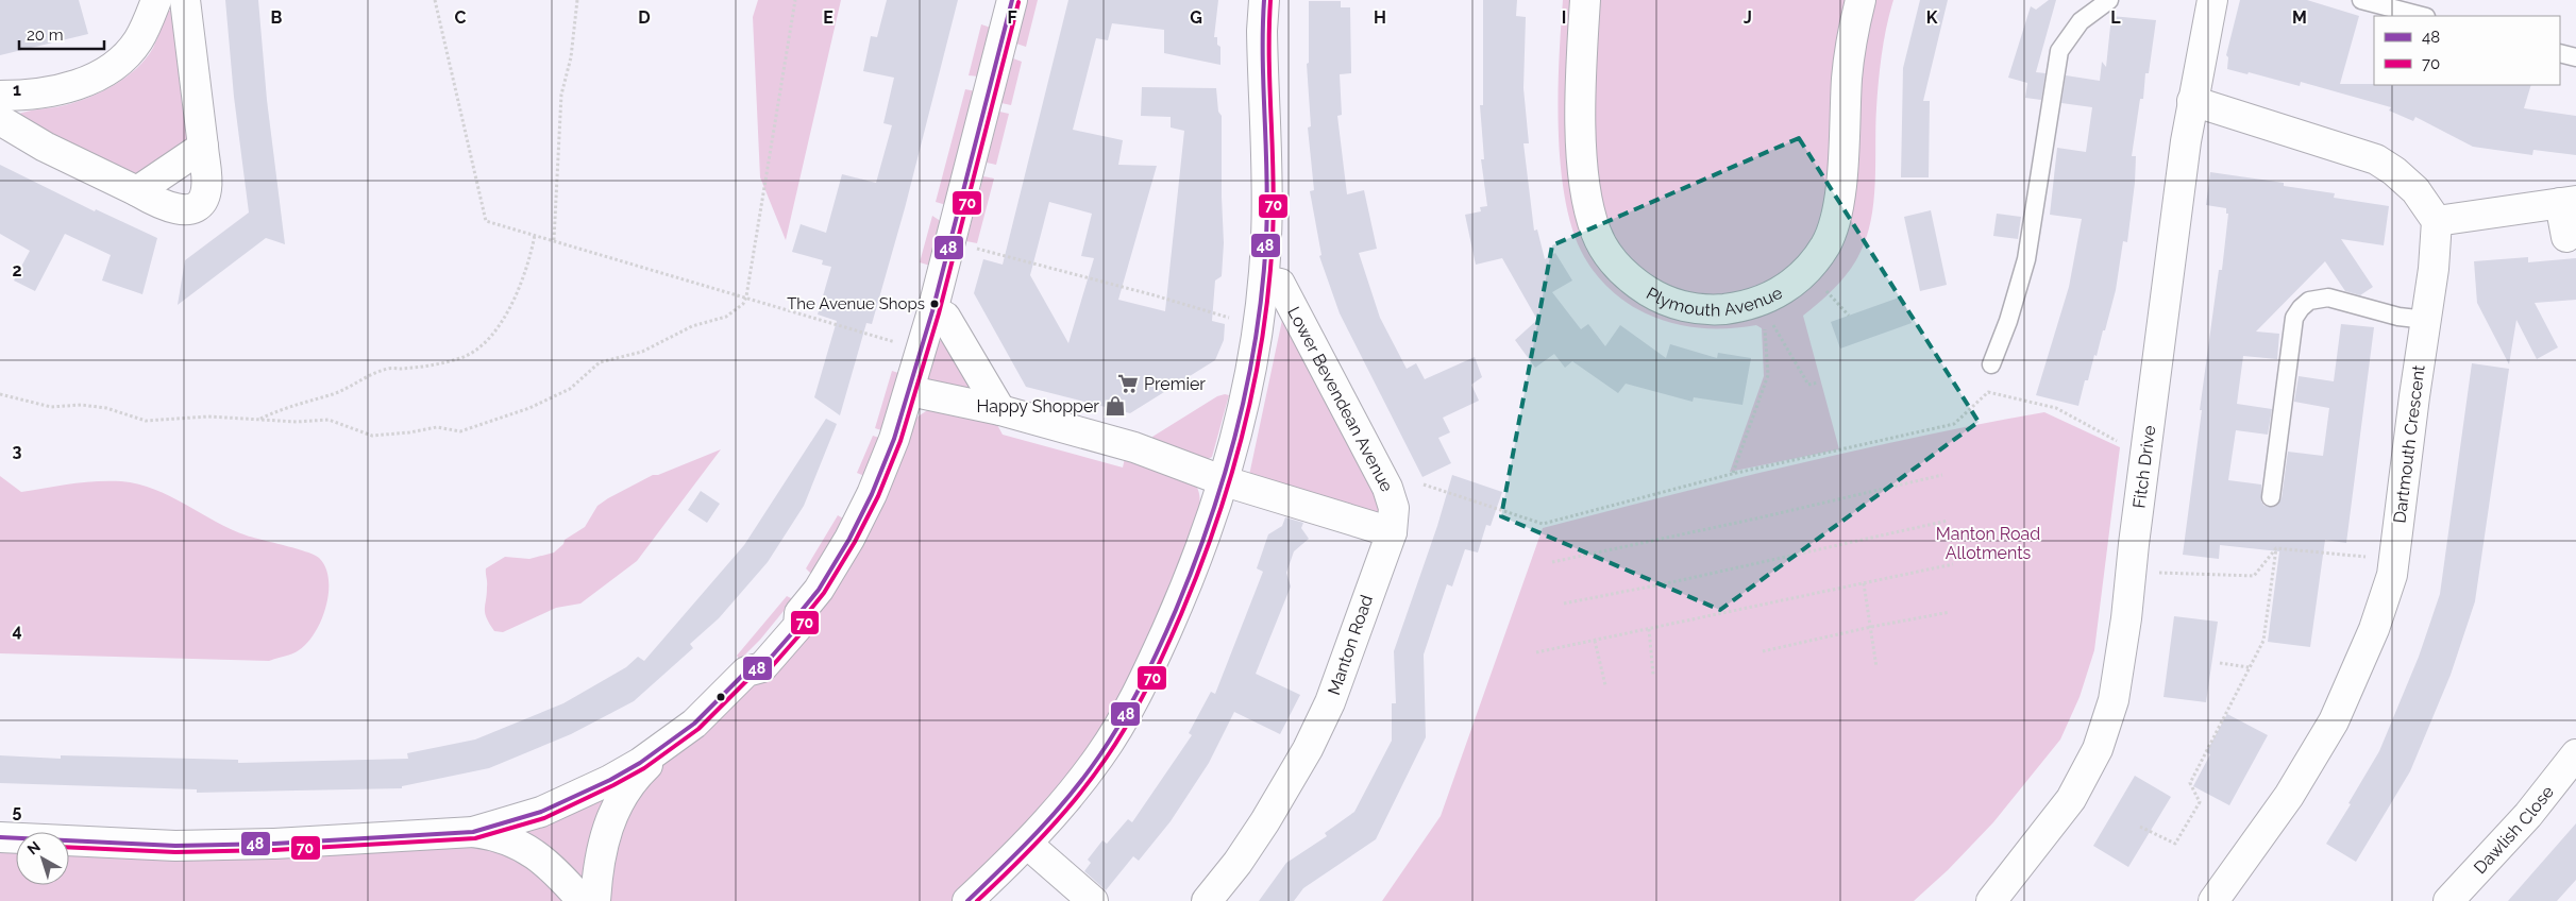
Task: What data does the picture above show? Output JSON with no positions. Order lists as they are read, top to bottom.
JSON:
{
  "streets": {
    "street": [
      "Plymouth Avenue",
      "Lower Bevendean Avenue",
      "Dartmouth Crescent",
      "Fitch Drive",
      "Manton Road",
      "Dawlish Close"
    ]
  },
  "crossings": [
    ["Lower Bevendean Avenue", "Manton Road"]
  ],
  "parks": ["Manton Road Allotments"],
  "places": {
    "other": ["The Avenue Shops"],
    "supermarket": ["Premier"],
    "shop": ["Happy Shopper"]
  },
  "lines": ["transit line 48", "transit line 70"],
  "legend": ["48", "70"],
  "scale_bar": "20 m",
  "north": "top left",
  "grid": {
    "columns": [
      "B",
      "C",
      "D",
      "E",
      "F",
      "G",
      "H",
      "I",
      "J",
      "K",
      "L",
      "M"
    ],
    "rows": [
      "1",
      "2",
      "3",
      "4",
      "5"
    ]
  }
}
